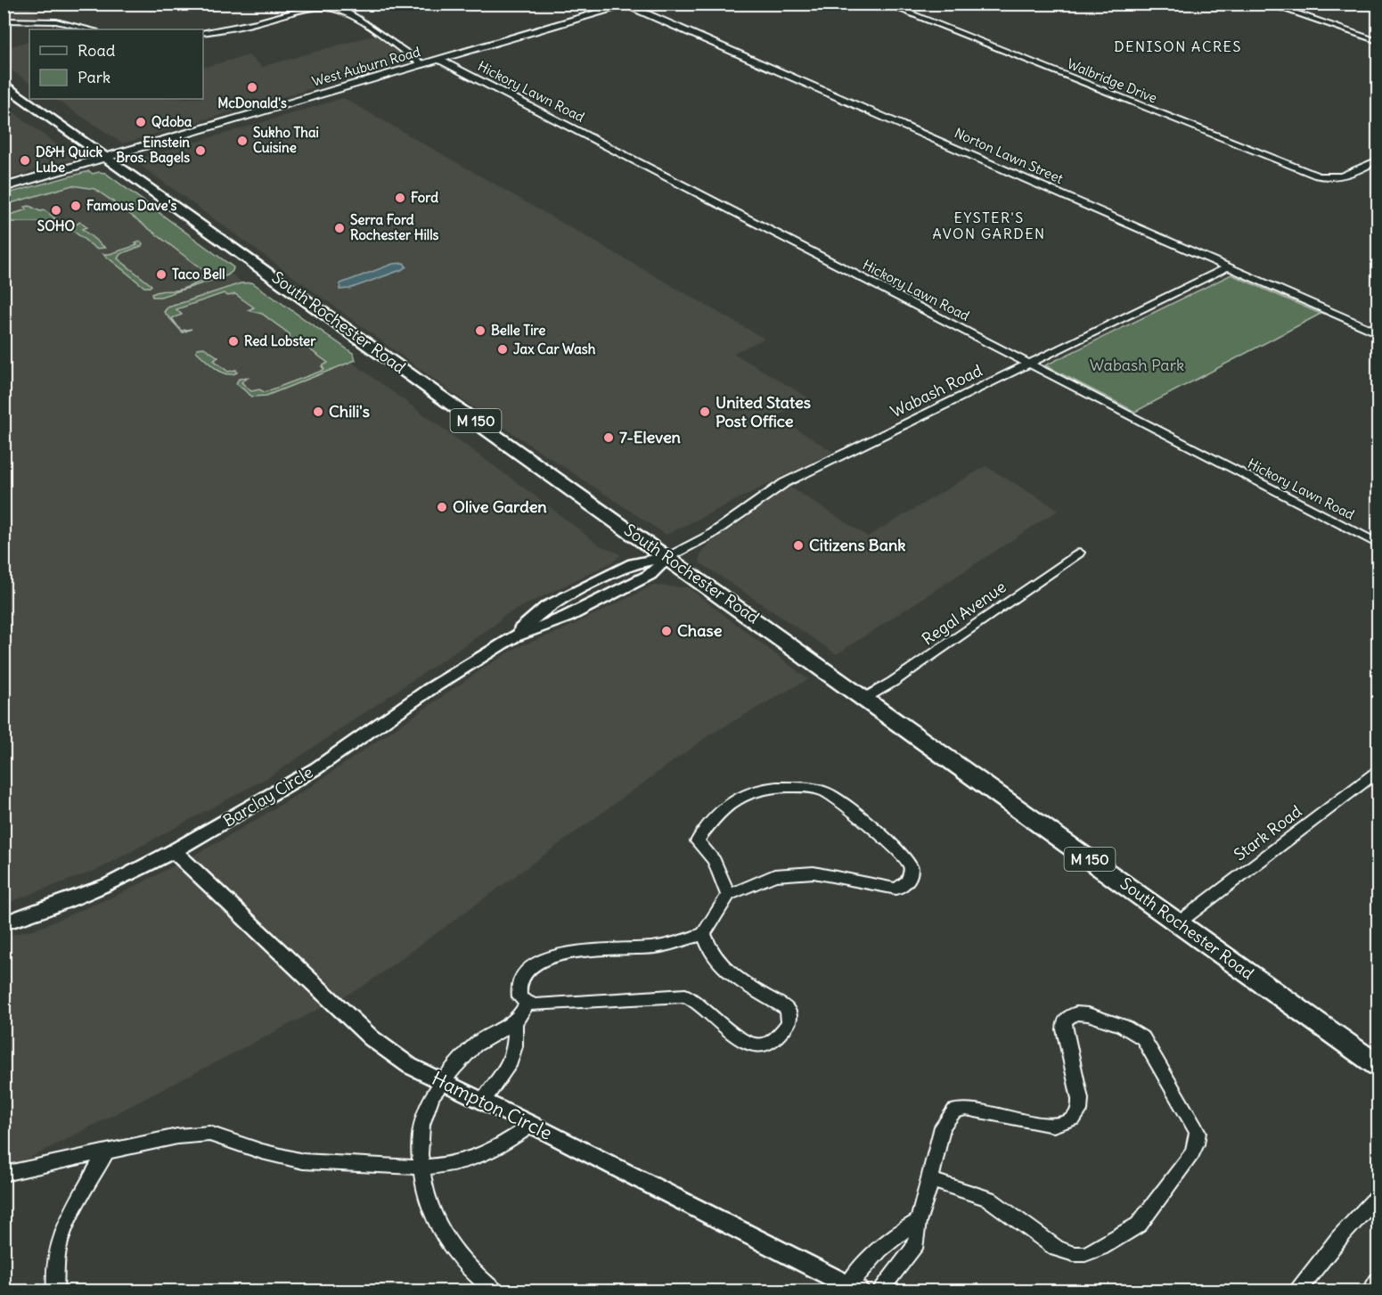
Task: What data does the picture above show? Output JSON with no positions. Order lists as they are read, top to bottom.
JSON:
{
  "streets": {
    "main road": ["West Auburn Road", "South Rochester Road", "M 150"],
    "street": [
      "Walbridge Drive",
      "Hickory Lawn Road",
      "Norton Lawn Street",
      "Wabash Road",
      "Regal Avenue",
      "Barclay Circle",
      "Stark Road",
      "Hampton Circle"
    ]
  },
  "crossings": [
    ["West Auburn Road", "Hickory Lawn Road"],
    ["West Auburn Road", "Norton Lawn Street"],
    ["West Auburn Road", "South Rochester Road"],
    ["Hickory Lawn Road", "Wabash Road"],
    ["Norton Lawn Street", "Wabash Road"],
    ["South Rochester Road", "Wabash Road"],
    ["South Rochester Road", "Regal Avenue"],
    ["South Rochester Road", "Barclay Circle"],
    ["South Rochester Road", "Stark Road"],
    ["Wabash Road", "Barclay Circle"],
    ["Barclay Circle", "Hampton Circle"]
  ],
  "districts": ["DENISON ACRES", "EYSTER'S AVON GARDEN"],
  "parks": ["Wabash Park"],
  "places": [
    "McDonald's",
    "Qdoba",
    "Sukho Thai Cuisine",
    "Einstein Bros. Bagels",
    "D&H Quick Lube",
    "Ford",
    "Famous Dave's",
    "SOHO",
    "Serra Ford Rochester Hills",
    "Taco Bell",
    "Belle Tire",
    "Red Lobster",
    "Jax Car Wash",
    "Chili's",
    "United States Post Office",
    "7-Eleven",
    "Olive Garden",
    "Citizens Bank",
    "Chase"
  ],
  "legend": ["Road", "Park"]
}
